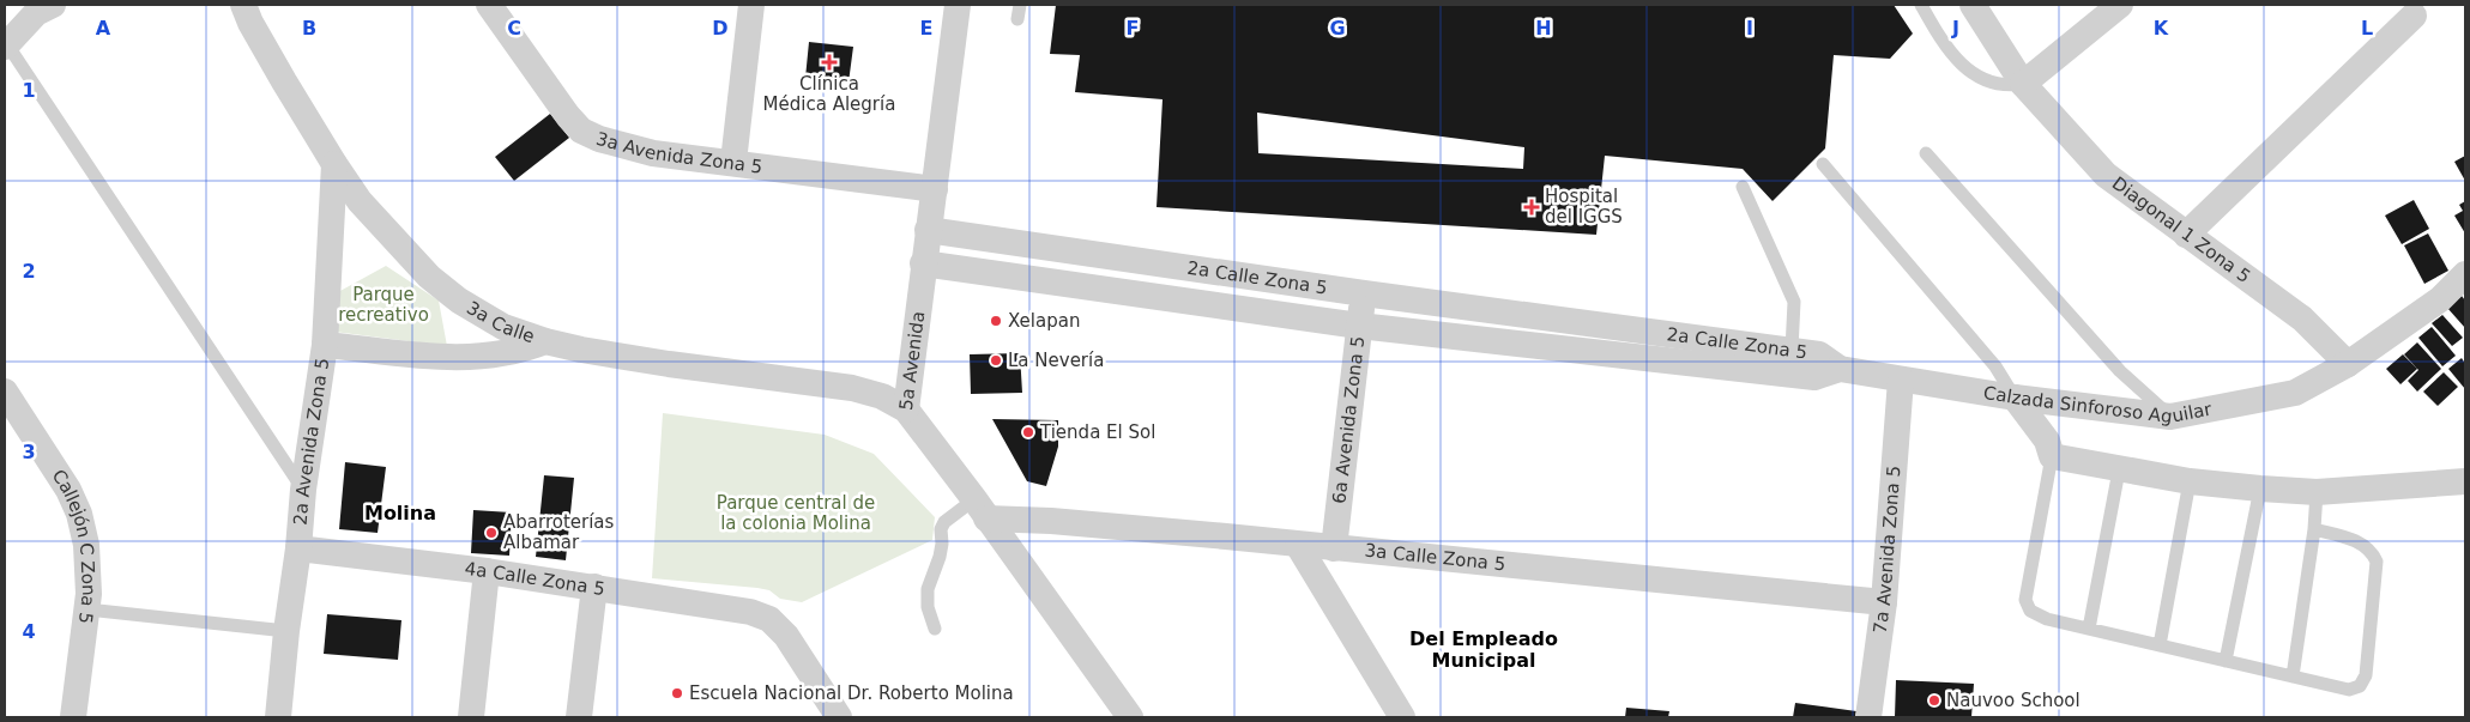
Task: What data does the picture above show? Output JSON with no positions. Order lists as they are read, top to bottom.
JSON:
{
  "streets": {
    "street": [
      "3a Avenida Zona 5",
      "Diagonal 1 Zona 5",
      "2a Calle Zona 5",
      "3a Calle",
      "5a Avenida",
      "Calzada Sinforoso Aguilar",
      "6a Avenida Zona 5",
      "2a Avenida Zona 5",
      "Callejón C Zona 5",
      "7a Avenida Zona 5",
      "3a Calle Zona 5",
      "4a Calle Zona 5"
    ]
  },
  "crossings": [
    ["3a Avenida Zona 5", "5a Avenida"],
    ["Diagonal 1 Zona 5", "Calzada Sinforoso Aguilar"],
    ["2a Calle Zona 5", "5a Avenida"],
    ["2a Calle Zona 5", "Calzada Sinforoso Aguilar"],
    ["2a Calle Zona 5", "6a Avenida Zona 5"],
    ["3a Calle", "5a Avenida"],
    ["3a Calle", "2a Avenida Zona 5"],
    ["5a Avenida", "3a Calle Zona 5"],
    ["Calzada Sinforoso Aguilar", "7a Avenida Zona 5"],
    ["6a Avenida Zona 5", "3a Calle Zona 5"],
    ["2a Avenida Zona 5", "4a Calle Zona 5"],
    ["7a Avenida Zona 5", "3a Calle Zona 5"]
  ],
  "districts": ["Molina", "Del Empleado Municipal"],
  "parks": ["Parque recreativo", "Parque central de la colonia Molina"],
  "places": {
    "health": ["Clínica Médica Alegría", "Hospital del IGGS"],
    "other": [
      "Xelapan",
      "La Nevería",
      "Tienda El Sol",
      "Abarroterías Albamar",
      "Escuela Nacional Dr. Roberto Molina",
      "Nauvoo School"
    ]
  },
  "grid": {
    "columns": [
      "A",
      "B",
      "C",
      "D",
      "E",
      "F",
      "G",
      "H",
      "I",
      "J",
      "K",
      "L"
    ],
    "rows": [
      "1",
      "2",
      "3",
      "4"
    ]
  }
}
